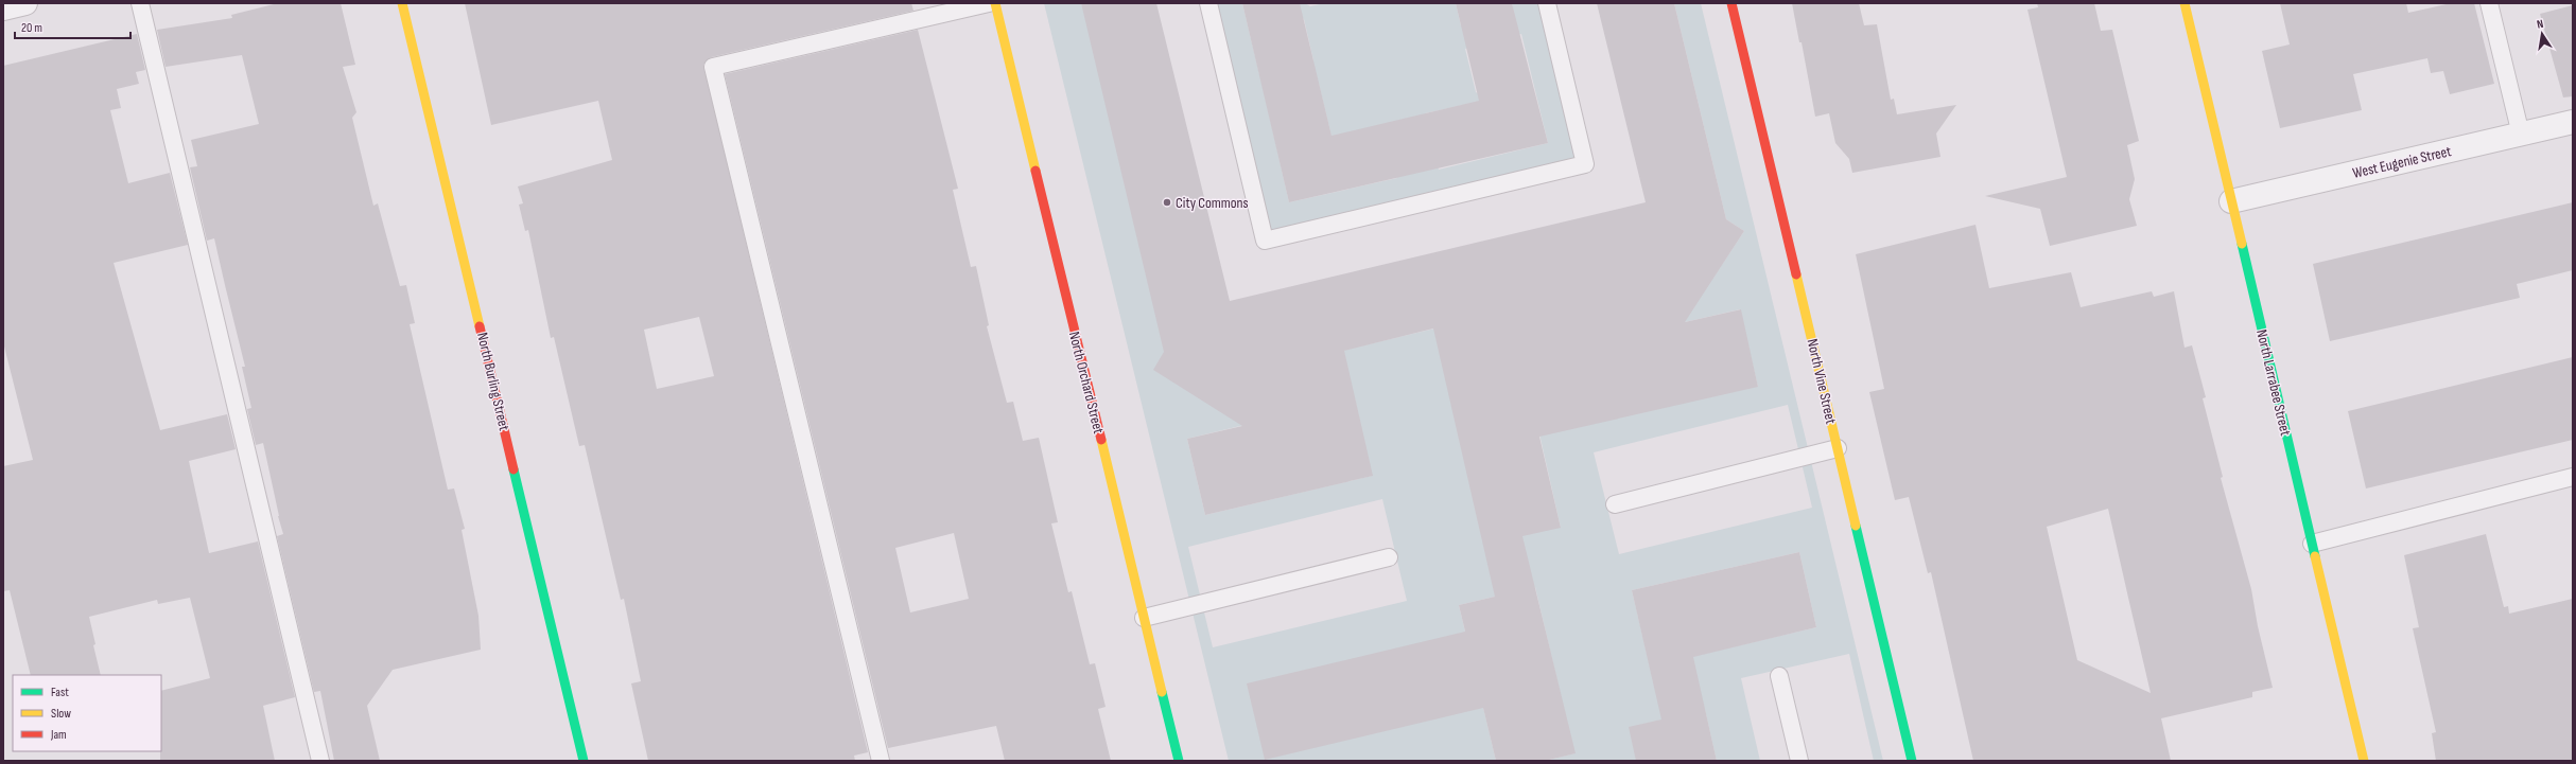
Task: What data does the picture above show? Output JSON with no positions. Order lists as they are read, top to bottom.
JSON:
{
  "streets": {
    "street": [
      "West Eugenie Street",
      "North Burling Street",
      "North Vine Street",
      "North Orchard Street",
      "North Larrabee Street"
    ]
  },
  "crossings": [
    ["West Eugenie Street", "North Larrabee Street"]
  ],
  "places": ["City Commons"],
  "legend": ["Fast", "Slow", "Jam"],
  "scale_bar": "20 m",
  "north": "top"
}
